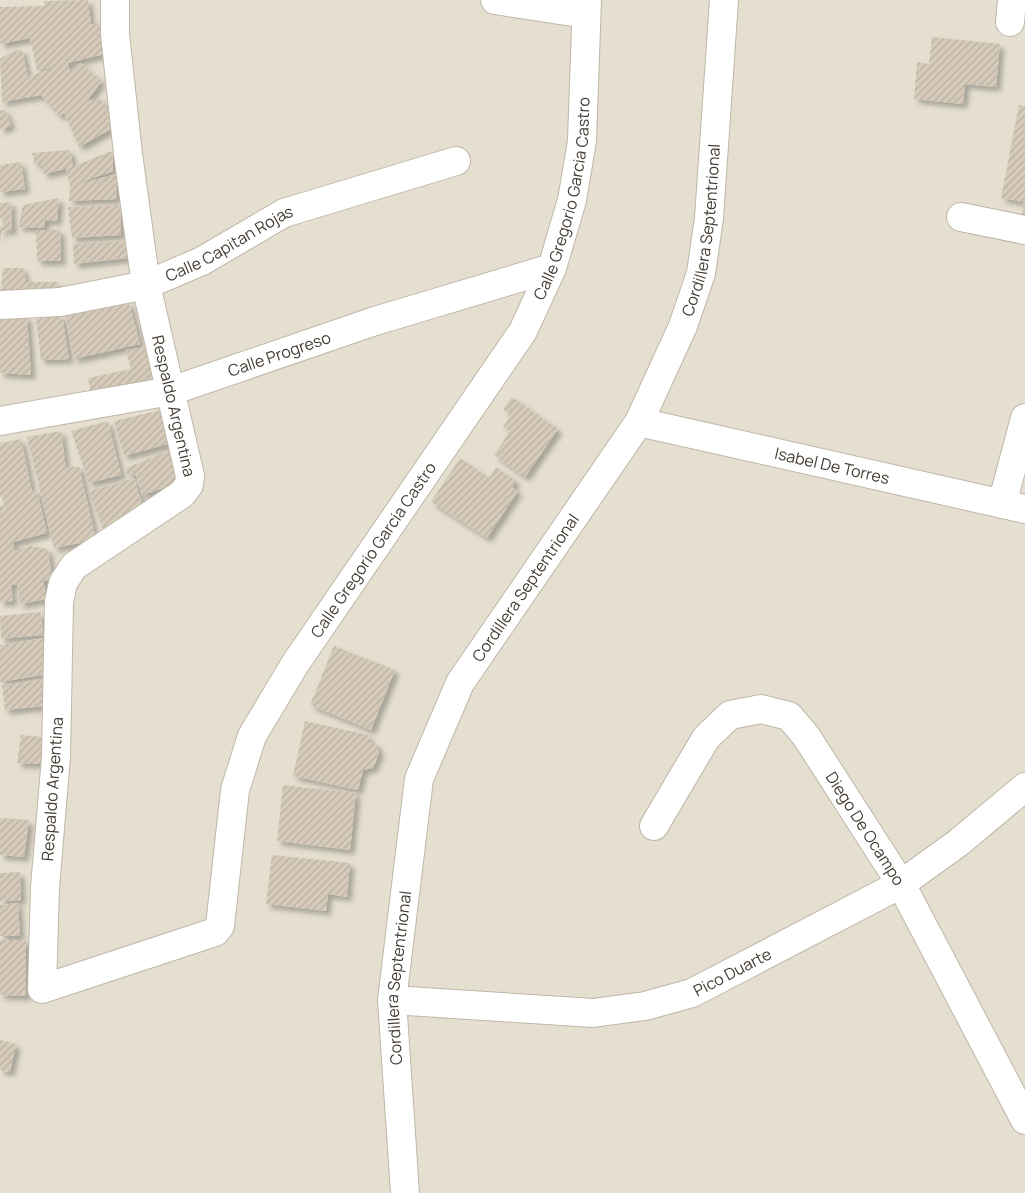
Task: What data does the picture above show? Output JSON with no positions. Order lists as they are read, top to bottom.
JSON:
{
  "streets": {
    "street": [
      "Calle Gregorio Garcia Castro",
      "Cordillera Septentrional",
      "Calle Capitan Rojas",
      "Calle Progreso",
      "Respaldo Argentina",
      "Isabel De Torres",
      "Diego De Ocampo",
      "Pico Duarte"
    ]
  },
  "crossings": [
    ["Calle Gregorio Garcia Castro", "Calle Progreso"],
    ["Calle Gregorio Garcia Castro", "Respaldo Argentina"],
    ["Cordillera Septentrional", "Isabel De Torres"],
    ["Cordillera Septentrional", "Pico Duarte"],
    ["Calle Capitan Rojas", "Respaldo Argentina"],
    ["Calle Progreso", "Respaldo Argentina"],
    ["Diego De Ocampo", "Pico Duarte"]
  ]
}
